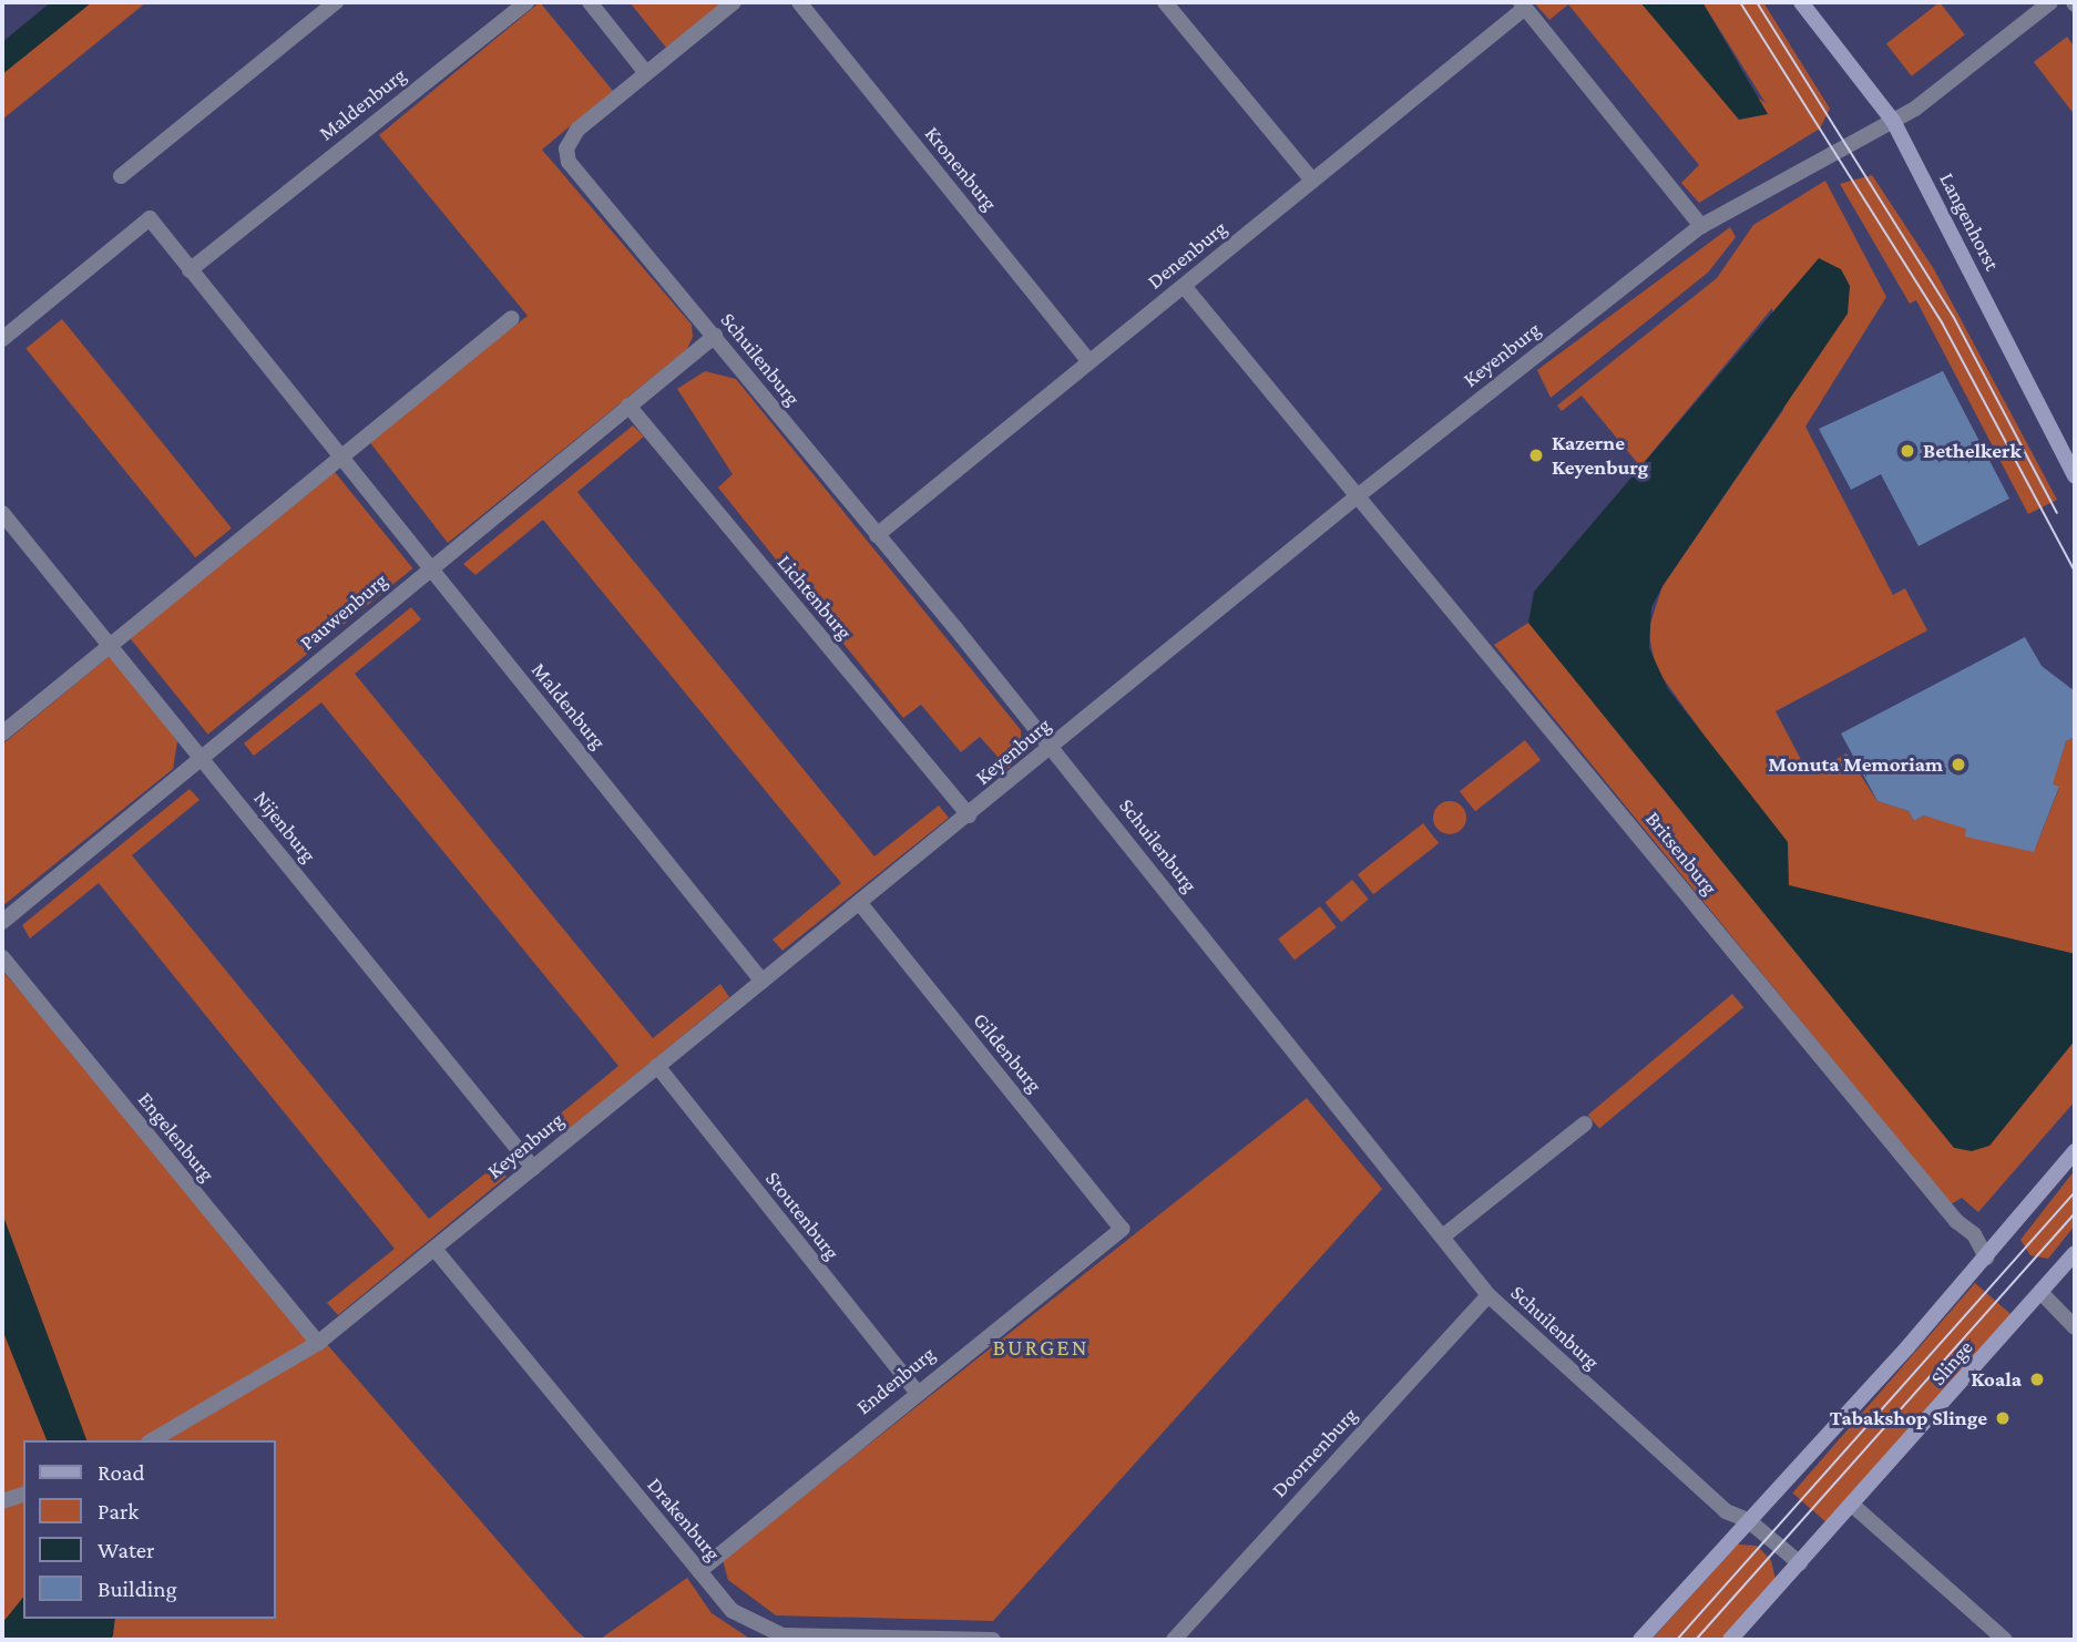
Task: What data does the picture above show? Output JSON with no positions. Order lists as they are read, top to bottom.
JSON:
{
  "streets": {
    "main road": ["Langenhorst", "Slinge"],
    "street": [
      "Maldenburg",
      "Kronenburg",
      "Denenburg",
      "Keyenburg",
      "Schuilenburg",
      "Lichtenburg",
      "Pauwenburg",
      "Nijenburg",
      "Britsenburg",
      "Gildenburg",
      "Engelenburg",
      "Stoutenburg",
      "Endenburg",
      "Doornenburg",
      "Drakenburg"
    ]
  },
  "crossings": [
    ["Maldenburg", "Keyenburg"],
    ["Maldenburg", "Pauwenburg"],
    ["Kronenburg", "Denenburg"],
    ["Langenhorst", "Keyenburg"],
    ["Denenburg", "Schuilenburg"],
    ["Denenburg", "Britsenburg"],
    ["Keyenburg", "Schuilenburg"],
    ["Keyenburg", "Lichtenburg"],
    ["Keyenburg", "Nijenburg"],
    ["Keyenburg", "Britsenburg"],
    ["Keyenburg", "Gildenburg"],
    ["Keyenburg", "Engelenburg"],
    ["Keyenburg", "Stoutenburg"],
    ["Keyenburg", "Drakenburg"],
    ["Schuilenburg", "Pauwenburg"],
    ["Schuilenburg", "Slinge"],
    ["Schuilenburg", "Doornenburg"],
    ["Lichtenburg", "Pauwenburg"],
    ["Pauwenburg", "Nijenburg"],
    ["Britsenburg", "Slinge"],
    ["Gildenburg", "Endenburg"],
    ["Stoutenburg", "Endenburg"],
    ["Endenburg", "Drakenburg"]
  ],
  "districts": ["BURGEN"],
  "places": [
    "Bethelkerk",
    "Kazerne Keyenburg",
    "Monuta Memoriam",
    "Koala",
    "Tabakshop Slinge"
  ],
  "legend": [
    "Road",
    "Park",
    "Water",
    "Building"
  ]
}
